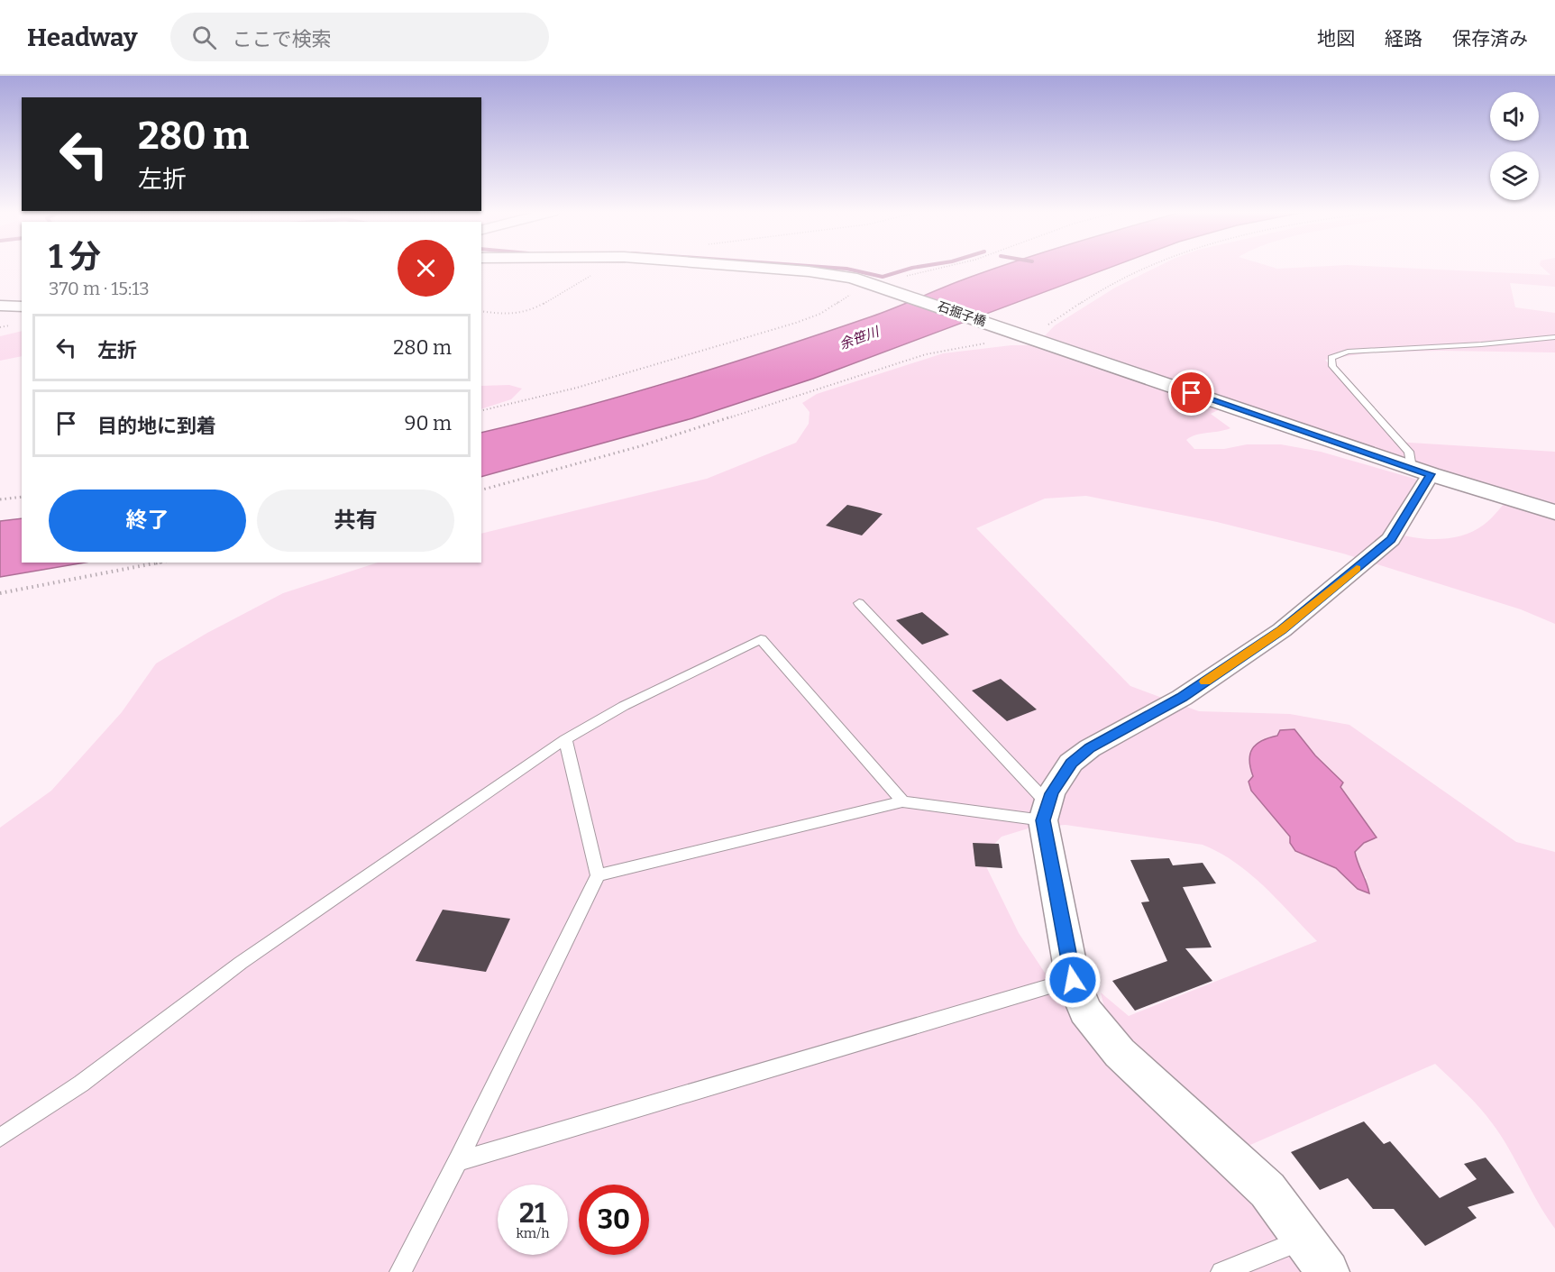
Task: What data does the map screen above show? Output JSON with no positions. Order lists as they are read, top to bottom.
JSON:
{
  "streets": {
    "street": ["石掘子橋"]
  },
  "water": ["余笹川"],
  "page": {
    "header": "Headway",
    "search": "ここで検索",
    "nav": ["地図", "経路", "保存済み"],
    "turn": ["280 m", "左折"],
    "heading": ["1 分", "370 m · 15:13"],
    "list": [
      {
        "name": "左折",
        "value": "280 m"
      },
      {
        "name": "目的地に到着",
        "value": "90 m"
      }
    ],
    "buttons": ["終了", "共有"],
    "speed": "21 km/h",
    "limit": "30"
  }
}
